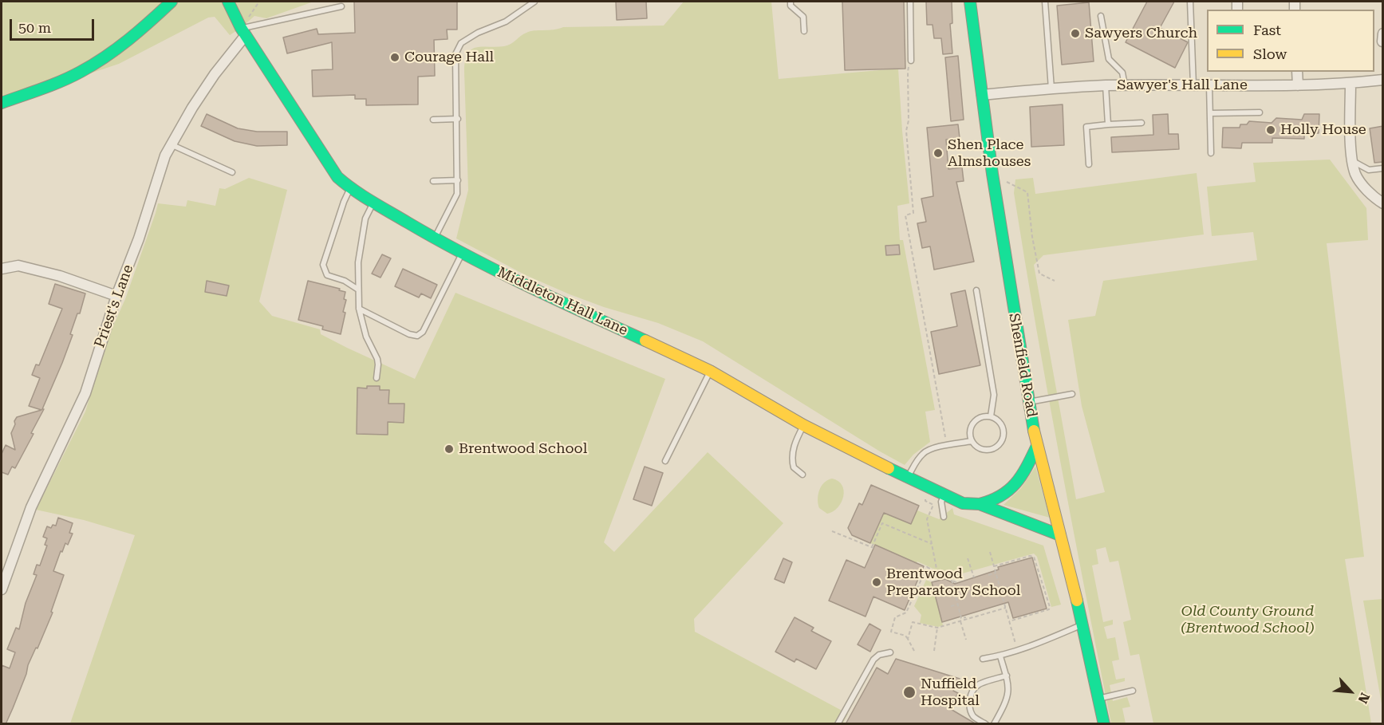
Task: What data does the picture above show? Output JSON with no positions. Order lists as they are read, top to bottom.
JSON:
{
  "streets": {
    "street": [
      "Sawyer's Hall Lane",
      "Middleton Hall Lane",
      "Priest's Lane",
      "Shenfield Road"
    ]
  },
  "crossings": [
    ["Sawyer's Hall Lane", "Shenfield Road"],
    ["Middleton Hall Lane", "Priest's Lane"],
    ["Middleton Hall Lane", "Shenfield Road"]
  ],
  "parks": ["Old County Ground (Brentwood School)"],
  "places": [
    "Sawyers Church",
    "Courage Hall",
    "Holly House",
    "Shen Place Almshouses",
    "Brentwood School",
    "Brentwood Preparatory School",
    "Nuffield Hospital"
  ],
  "legend": ["Fast", "Slow"],
  "scale_bar": "50 m",
  "north": "bottom right"
}
